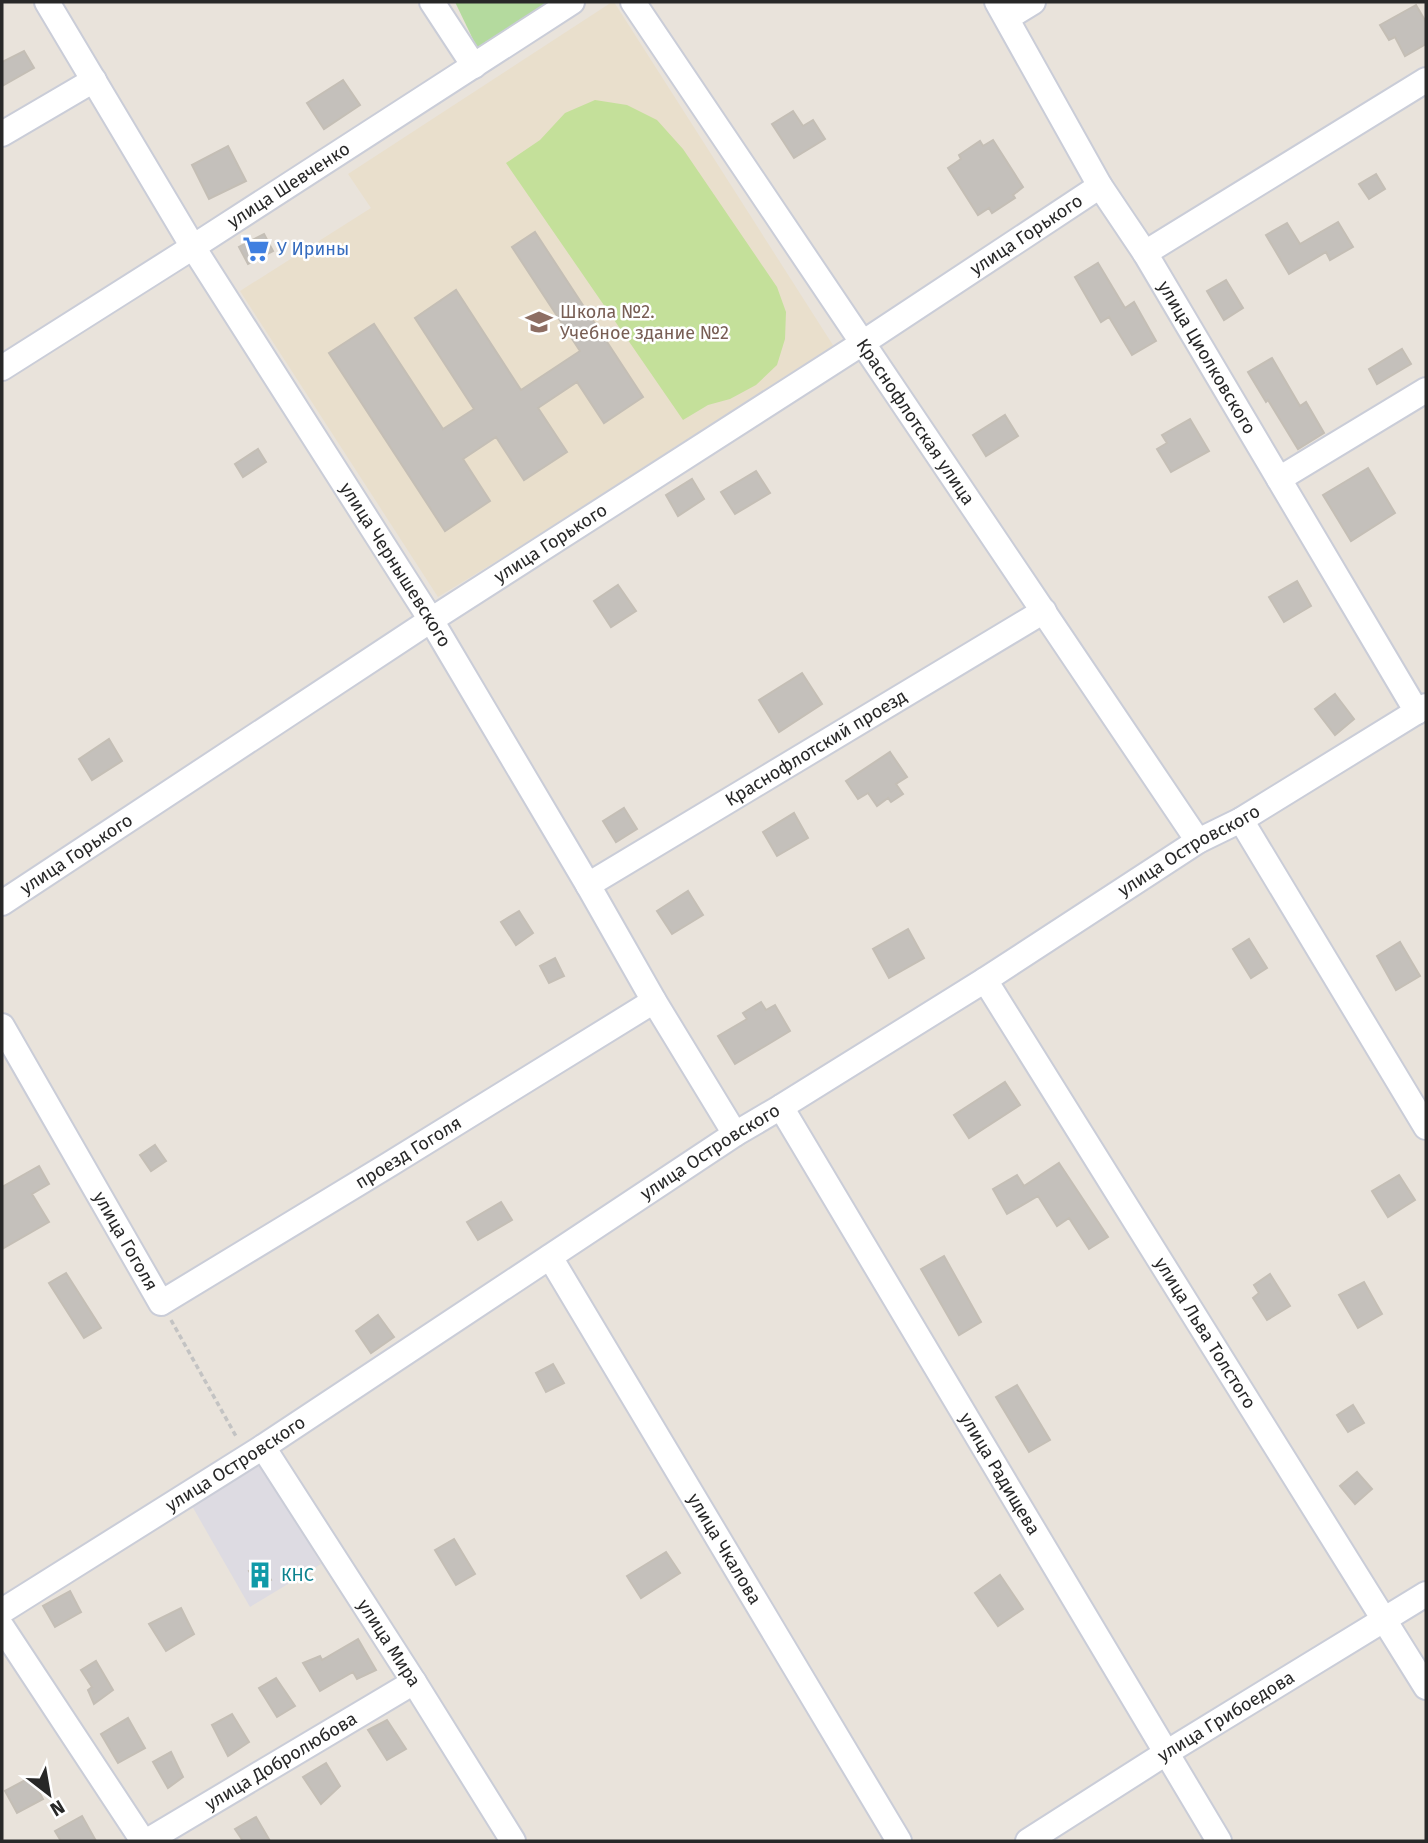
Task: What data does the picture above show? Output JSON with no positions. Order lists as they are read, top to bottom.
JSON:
{
  "streets": {
    "street": [
      "улица Шевченко",
      "улица Горького",
      "улица Циолковского",
      "Краснофлотская улица",
      "улица Чернышевского",
      "Краснофлотский проезд",
      "улица Островского",
      "проезд Гоголя",
      "улица Гоголя",
      "улица Льва Толстого",
      "улица Радищева",
      "улица Чкалова",
      "улица Мира",
      "улица Грибоедова",
      "улица Добролюбова"
    ]
  },
  "crossings": [
    ["улица Шевченко", "улица Чернышевского"],
    ["улица Горького", "улица Циолковского"],
    ["улица Горького", "Краснофлотская улица"],
    ["улица Горького", "улица Чернышевского"],
    ["улица Циолковского", "улица Островского"],
    ["Краснофлотская улица", "Краснофлотский проезд"],
    ["Краснофлотская улица", "улица Островского"],
    ["улица Чернышевского", "Краснофлотский проезд"],
    ["улица Чернышевского", "улица Островского"],
    ["улица Чернышевского", "проезд Гоголя"],
    ["улица Островского", "улица Гоголя"],
    ["улица Островского", "улица Льва Толстого"],
    ["улица Островского", "улица Радищева"],
    ["улица Островского", "улица Чкалова"],
    ["улица Островского", "улица Мира"],
    ["проезд Гоголя", "улица Гоголя"],
    ["улица Гоголя", "улица Мира"],
    ["улица Льва Толстого", "улица Грибоедова"],
    ["улица Радищева", "улица Грибоедова"],
    ["улица Мира", "улица Добролюбова"]
  ],
  "places": {
    "supermarket": ["У Ирины"],
    "school or university": ["Школа №2. Учебное здание №2"],
    "building": ["КНС"]
  },
  "north": "bottom right"
}
